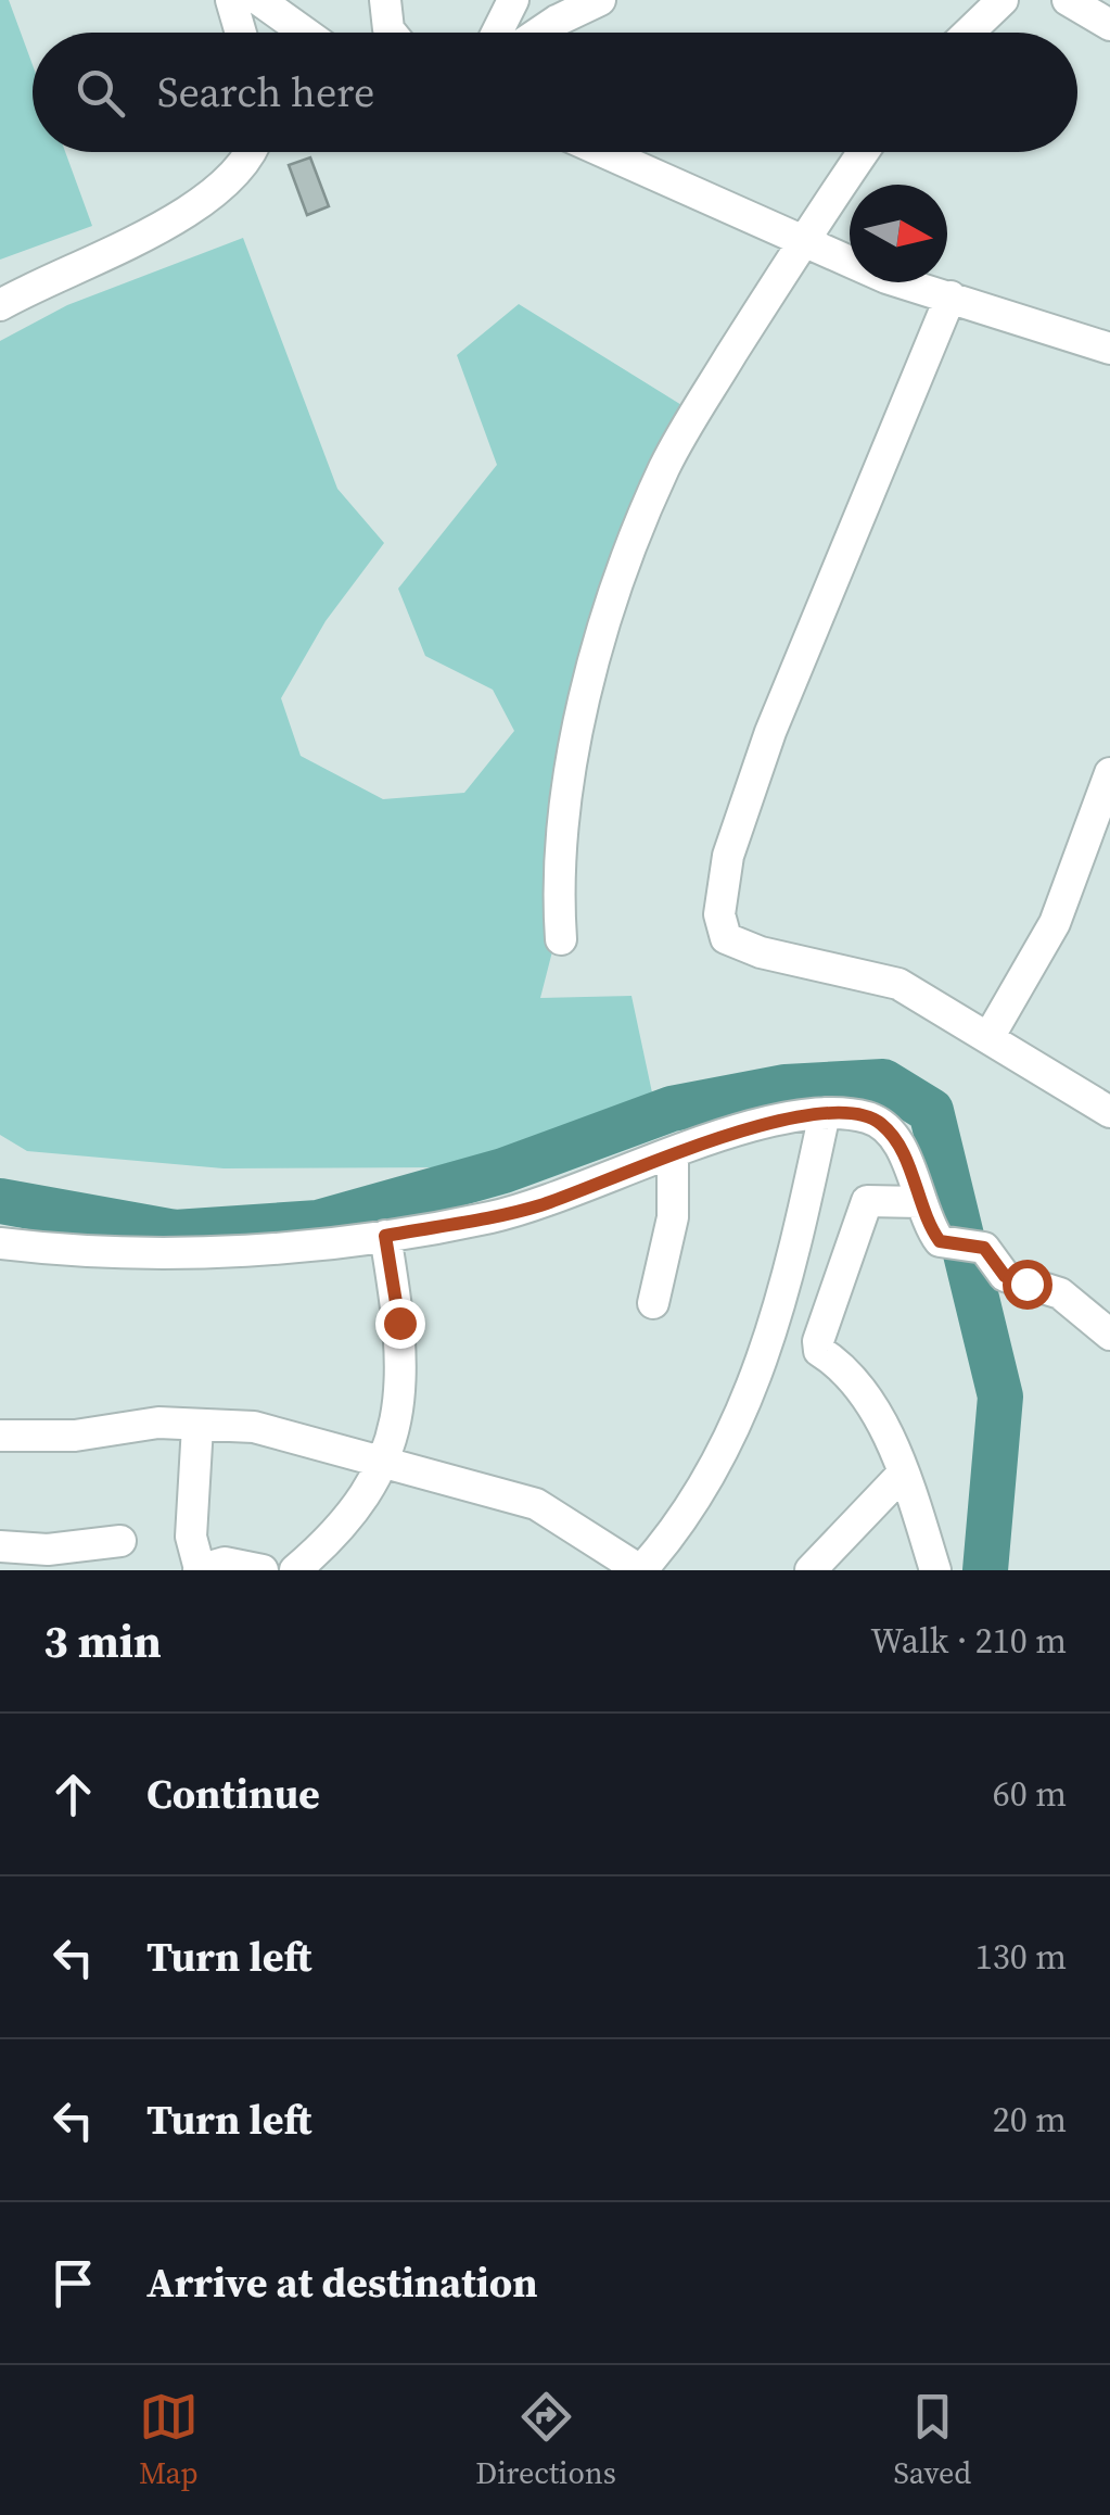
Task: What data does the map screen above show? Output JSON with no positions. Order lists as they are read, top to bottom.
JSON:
{
  "north": "right",
  "page": {
    "search": "Search here",
    "heading": ["3 min", "Walk · 210 m"],
    "list": [
      ["Continue", "60 m"],
      ["Turn left", "130 m"],
      ["Turn left", "20 m"],
      "Arrive at destination"
    ],
    "nav": ["Map", "Directions", "Saved"]
  }
}
